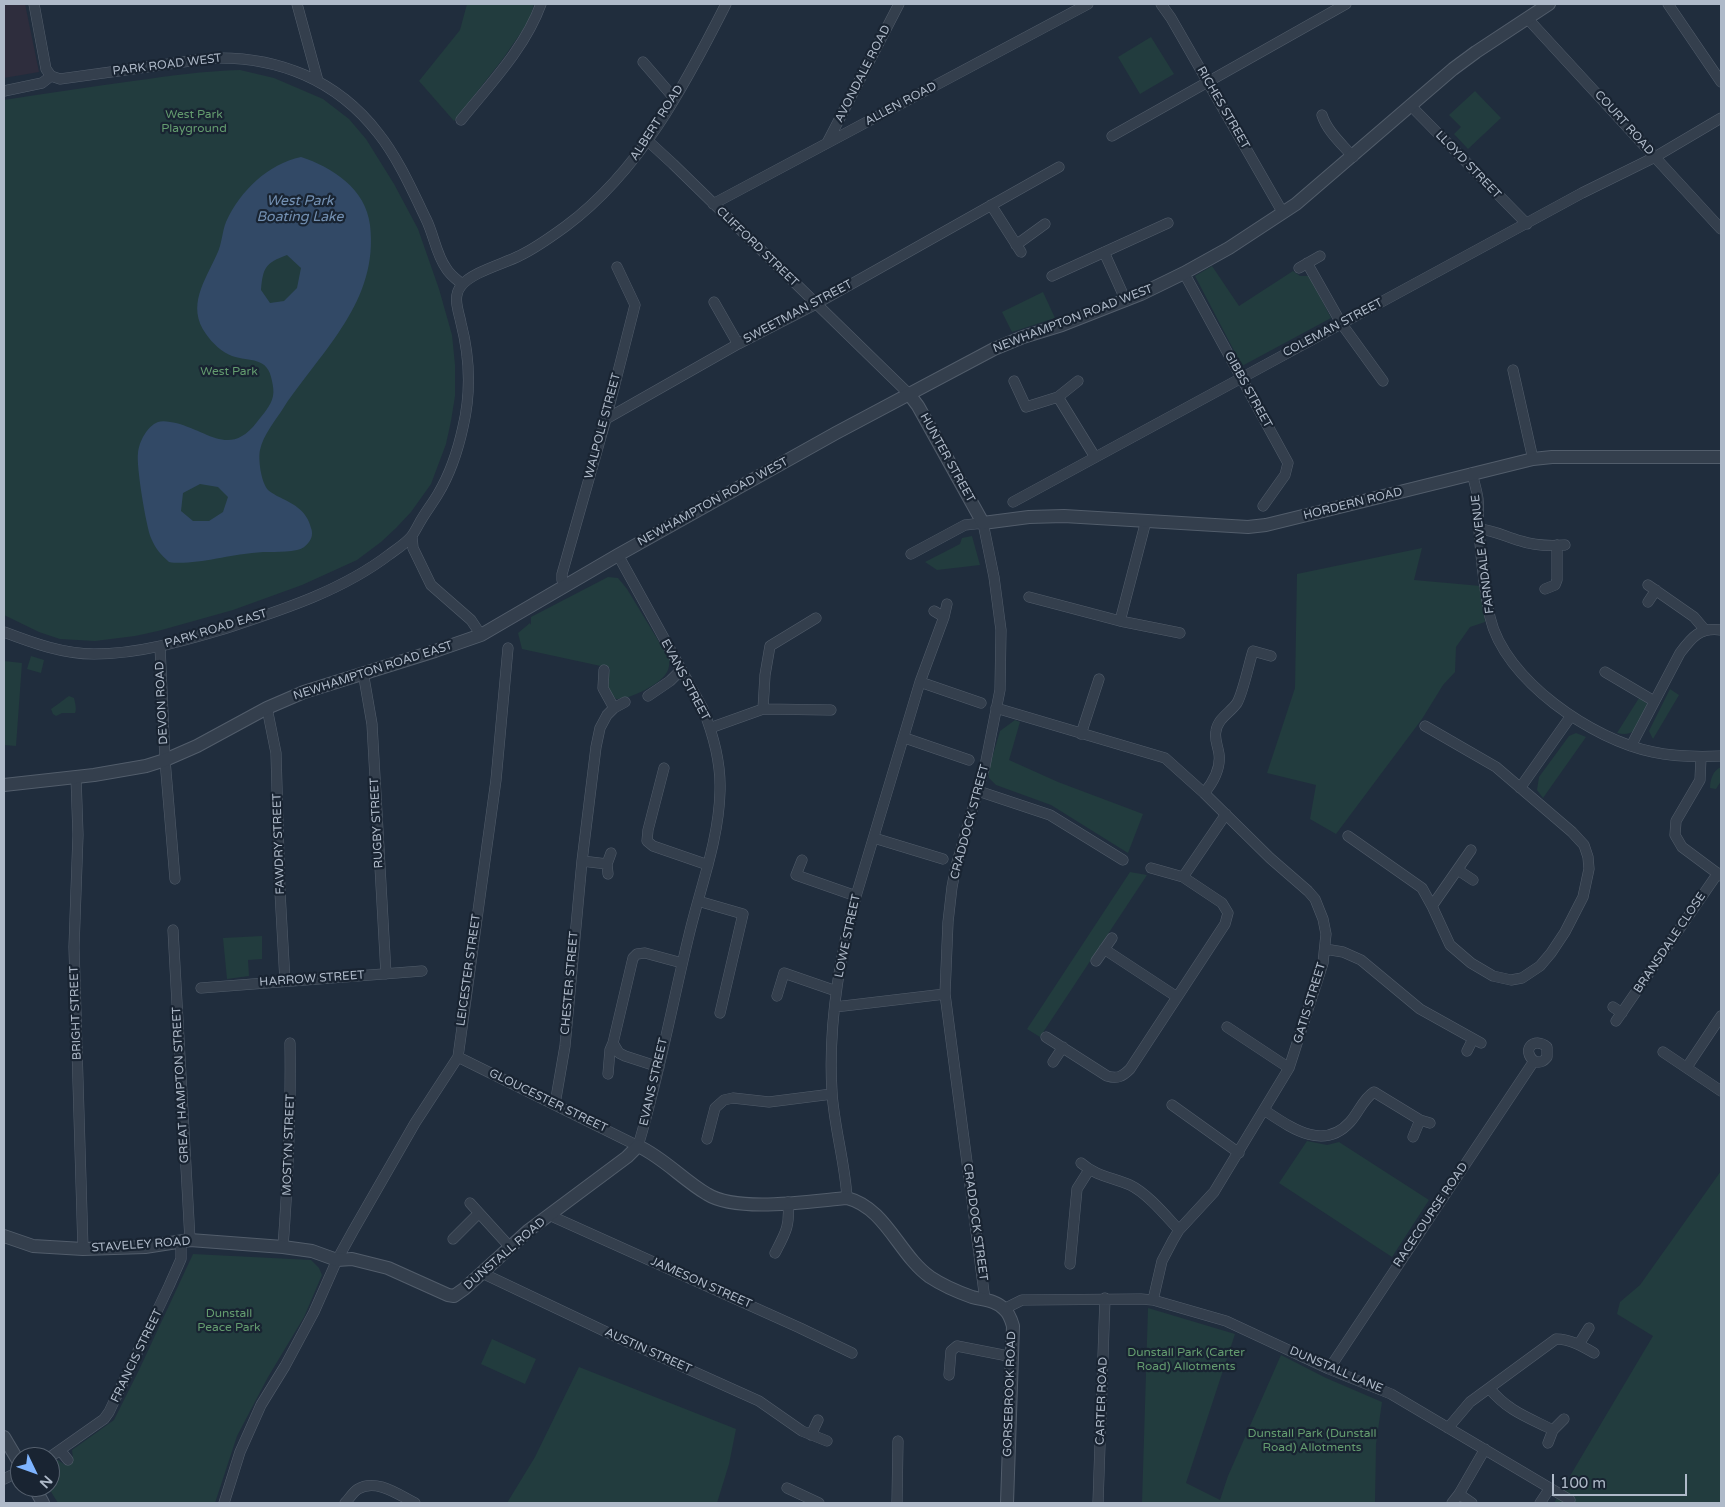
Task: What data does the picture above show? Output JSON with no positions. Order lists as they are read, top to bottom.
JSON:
{
  "streets": {
    "street": [
      "PARK ROAD WEST",
      "AVONDALE ROAD",
      "ALLEN ROAD",
      "RICHES STREET",
      "ALBERT ROAD",
      "COURT ROAD",
      "LLOYD STREET",
      "CLIFFORD STREET",
      "SWEETMAN STREET",
      "NEWHAMPTON ROAD WEST",
      "COLEMAN STREET",
      "GIBBS STREET",
      "WALPOLE STREET",
      "HUNTER STREET",
      "HORDERN ROAD",
      "FARNDALE AVENUE",
      "PARK ROAD EAST",
      "NEWHAMPTON ROAD EAST",
      "EVANS STREET",
      "DEVON ROAD",
      "CRADDOCK STREET",
      "RUGBY STREET",
      "FAWDRY STREET",
      "LOWE STREET",
      "BRANSDALE CLOSE",
      "LEICESTER STREET",
      "HARROW STREET",
      "CHESTER STREET",
      "GATIS STREET",
      "BRIGHT STREET",
      "GREAT HAMPTON STREET",
      "GLOUCESTER STREET",
      "MOSTYN STREET",
      "RACECOURSE ROAD",
      "STAVELEY ROAD",
      "DUNSTALL ROAD",
      "JAMESON STREET",
      "AUSTIN STREET",
      "FRANCIS STREET",
      "DUNSTALL LANE",
      "GORSEBROOK ROAD",
      "CARTER ROAD"
    ]
  },
  "crossings": [
    ["PARK ROAD WEST", "ALBERT ROAD"],
    ["AVONDALE ROAD", "ALLEN ROAD"],
    ["ALLEN ROAD", "CLIFFORD STREET"],
    ["RICHES STREET", "NEWHAMPTON ROAD WEST"],
    ["ALBERT ROAD", "CLIFFORD STREET"],
    ["COURT ROAD", "NEWHAMPTON ROAD WEST"],
    ["COURT ROAD", "COLEMAN STREET"],
    ["LLOYD STREET", "NEWHAMPTON ROAD WEST"],
    ["LLOYD STREET", "COLEMAN STREET"],
    ["CLIFFORD STREET", "SWEETMAN STREET"],
    ["CLIFFORD STREET", "NEWHAMPTON ROAD WEST"],
    ["CLIFFORD STREET", "HUNTER STREET"],
    ["SWEETMAN STREET", "WALPOLE STREET"],
    ["NEWHAMPTON ROAD WEST", "GIBBS STREET"],
    ["NEWHAMPTON ROAD WEST", "WALPOLE STREET"],
    ["NEWHAMPTON ROAD WEST", "HUNTER STREET"],
    ["NEWHAMPTON ROAD WEST", "NEWHAMPTON ROAD EAST"],
    ["NEWHAMPTON ROAD WEST", "EVANS STREET"],
    ["COLEMAN STREET", "GIBBS STREET"],
    ["WALPOLE STREET", "NEWHAMPTON ROAD EAST"],
    ["HUNTER STREET", "HORDERN ROAD"],
    ["HUNTER STREET", "CRADDOCK STREET"],
    ["HORDERN ROAD", "FARNDALE AVENUE"],
    ["HORDERN ROAD", "CRADDOCK STREET"],
    ["PARK ROAD EAST", "DEVON ROAD"],
    ["NEWHAMPTON ROAD EAST", "DEVON ROAD"],
    ["NEWHAMPTON ROAD EAST", "RUGBY STREET"],
    ["NEWHAMPTON ROAD EAST", "FAWDRY STREET"],
    ["NEWHAMPTON ROAD EAST", "BRIGHT STREET"],
    ["EVANS STREET", "GLOUCESTER STREET"],
    ["EVANS STREET", "DUNSTALL ROAD"],
    ["CRADDOCK STREET", "GATIS STREET"],
    ["RUGBY STREET", "HARROW STREET"],
    ["FAWDRY STREET", "HARROW STREET"],
    ["LEICESTER STREET", "GLOUCESTER STREET"],
    ["LEICESTER STREET", "STAVELEY ROAD"],
    ["LEICESTER STREET", "DUNSTALL ROAD"],
    ["CHESTER STREET", "GLOUCESTER STREET"],
    ["GATIS STREET", "DUNSTALL LANE"],
    ["BRIGHT STREET", "STAVELEY ROAD"],
    ["GREAT HAMPTON STREET", "STAVELEY ROAD"],
    ["GREAT HAMPTON STREET", "FRANCIS STREET"],
    ["GLOUCESTER STREET", "DUNSTALL ROAD"],
    ["MOSTYN STREET", "STAVELEY ROAD"],
    ["RACECOURSE ROAD", "DUNSTALL LANE"],
    ["STAVELEY ROAD", "DUNSTALL ROAD"],
    ["STAVELEY ROAD", "FRANCIS STREET"],
    ["DUNSTALL ROAD", "JAMESON STREET"],
    ["DUNSTALL ROAD", "AUSTIN STREET"],
    ["DUNSTALL LANE", "CARTER ROAD"]
  ],
  "water": ["West Park Boating Lake"],
  "parks": [
    "West Park Playground",
    "West Park",
    "Dunstall Peace Park",
    "Dunstall Park (Carter Road) Allotments",
    "Dunstall Park (Dunstall Road) Allotments"
  ],
  "scale_bar": "100 m",
  "north": "bottom right"
}
